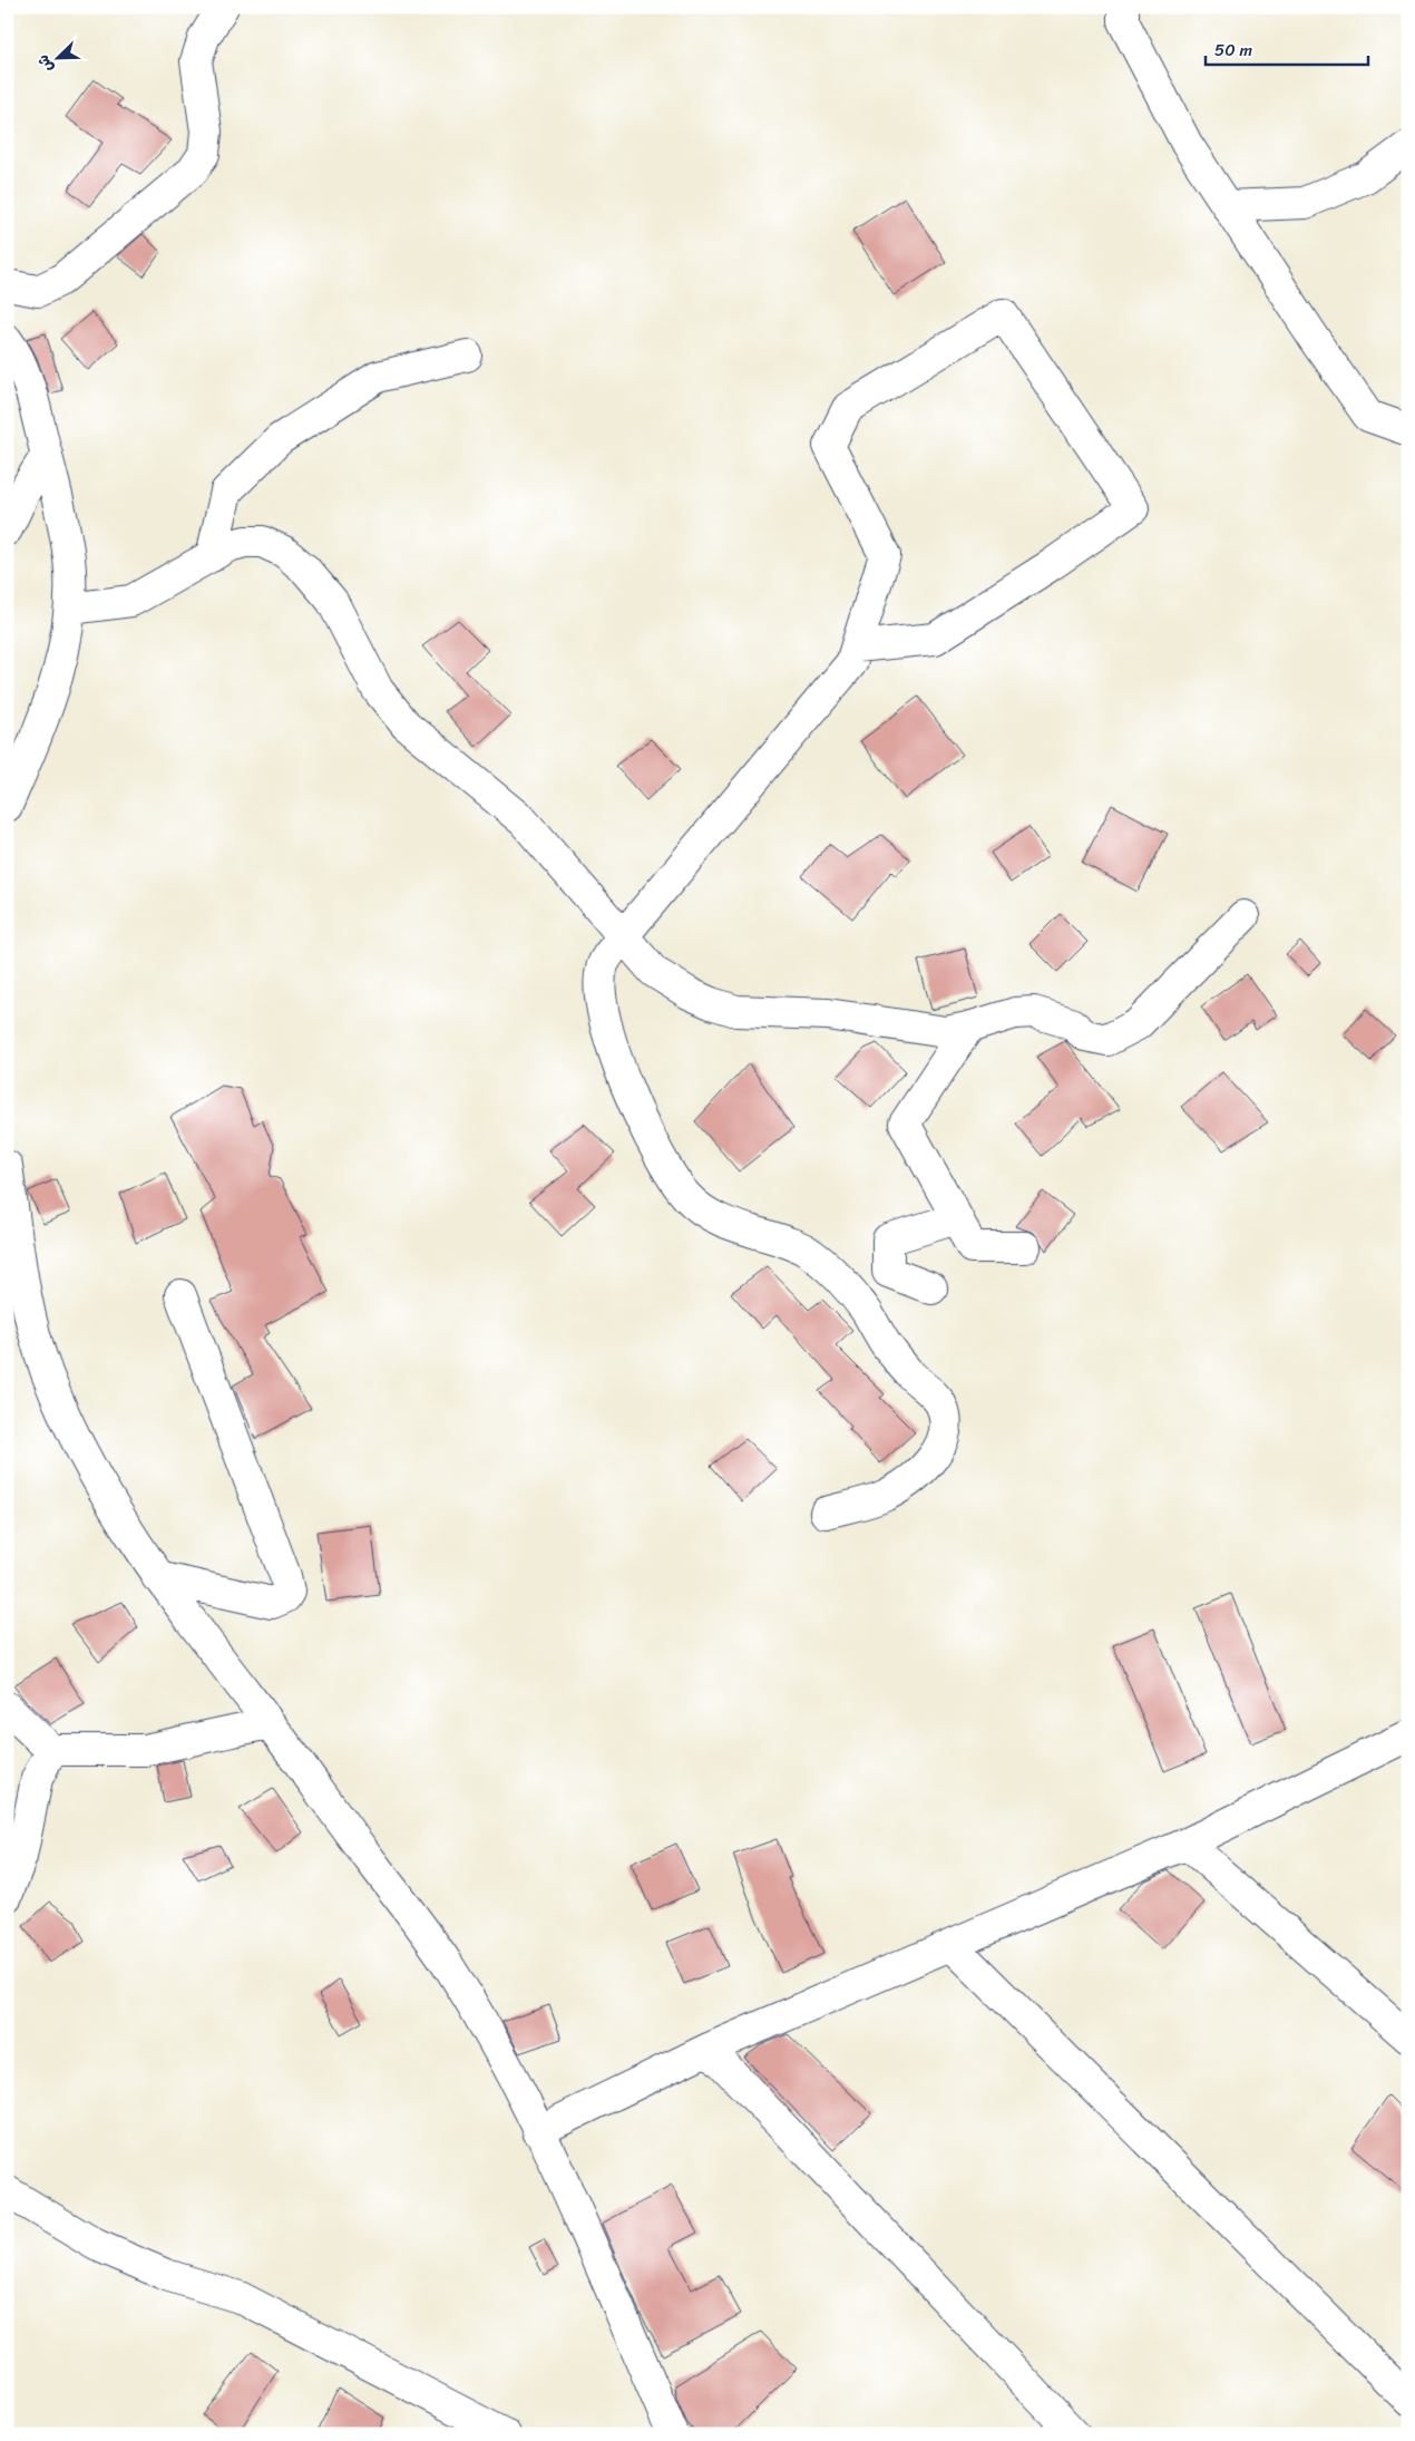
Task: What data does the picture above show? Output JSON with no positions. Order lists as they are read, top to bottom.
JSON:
{
  "scale_bar": "50 m",
  "north": "bottom left"
}
